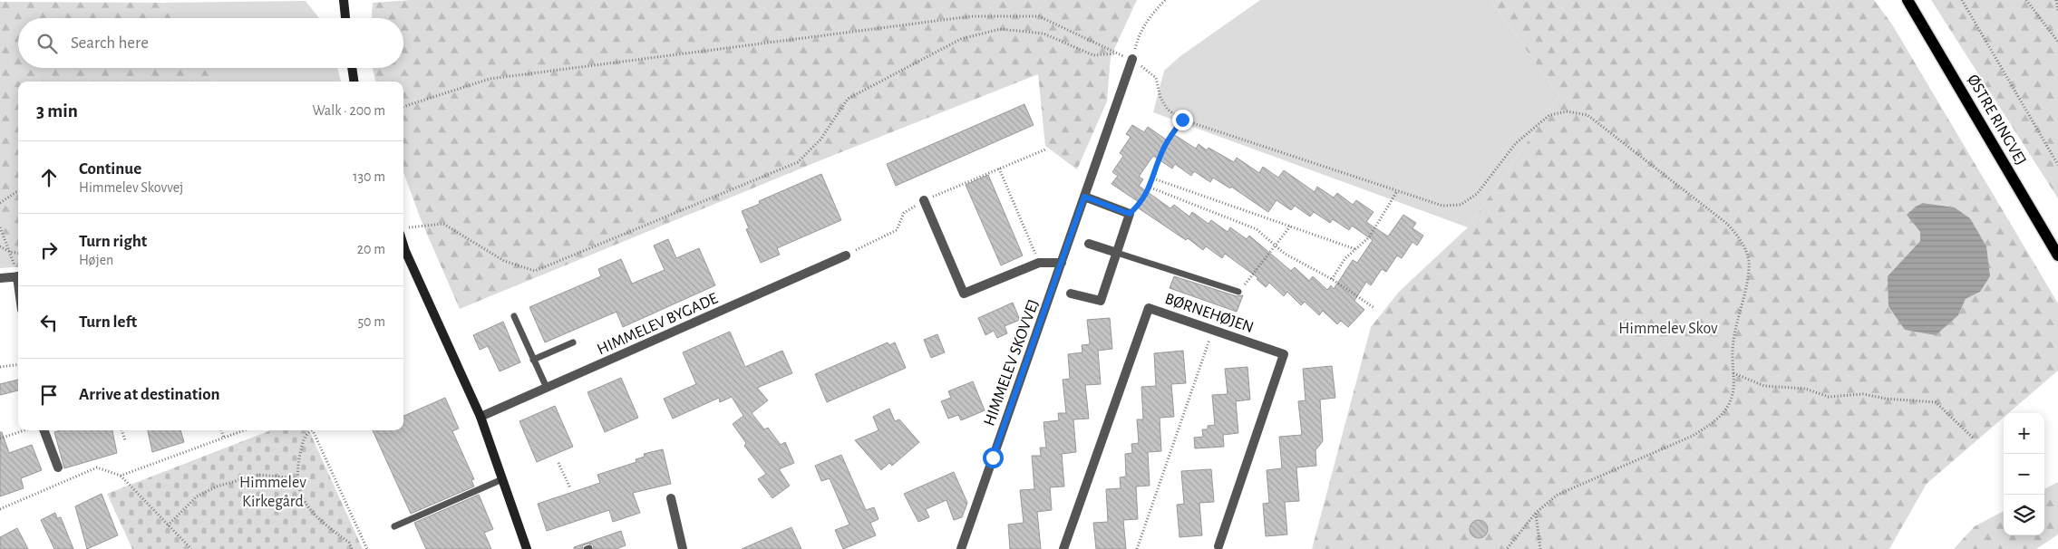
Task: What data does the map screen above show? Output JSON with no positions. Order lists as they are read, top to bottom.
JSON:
{
  "streets": {
    "main road": ["ØSTRE RINGVEJ"],
    "street": ["BØRNEHØJEN", "HIMMELEV BYGADE", "HIMMELEV SKOVVEJ"]
  },
  "parks": ["Himmelev Skov", "Himmelev Kirkegård"],
  "page": {
    "search": "Search here",
    "heading": ["3 min", "Walk · 200 m"],
    "list": [
      ["Continue", "Himmelev Skovvej", "130 m"],
      ["Turn right", "Højen", "20 m"],
      ["Turn left", "50 m"],
      "Arrive at destination"
    ],
    "map_buttons": ["+", "−"]
  }
}
